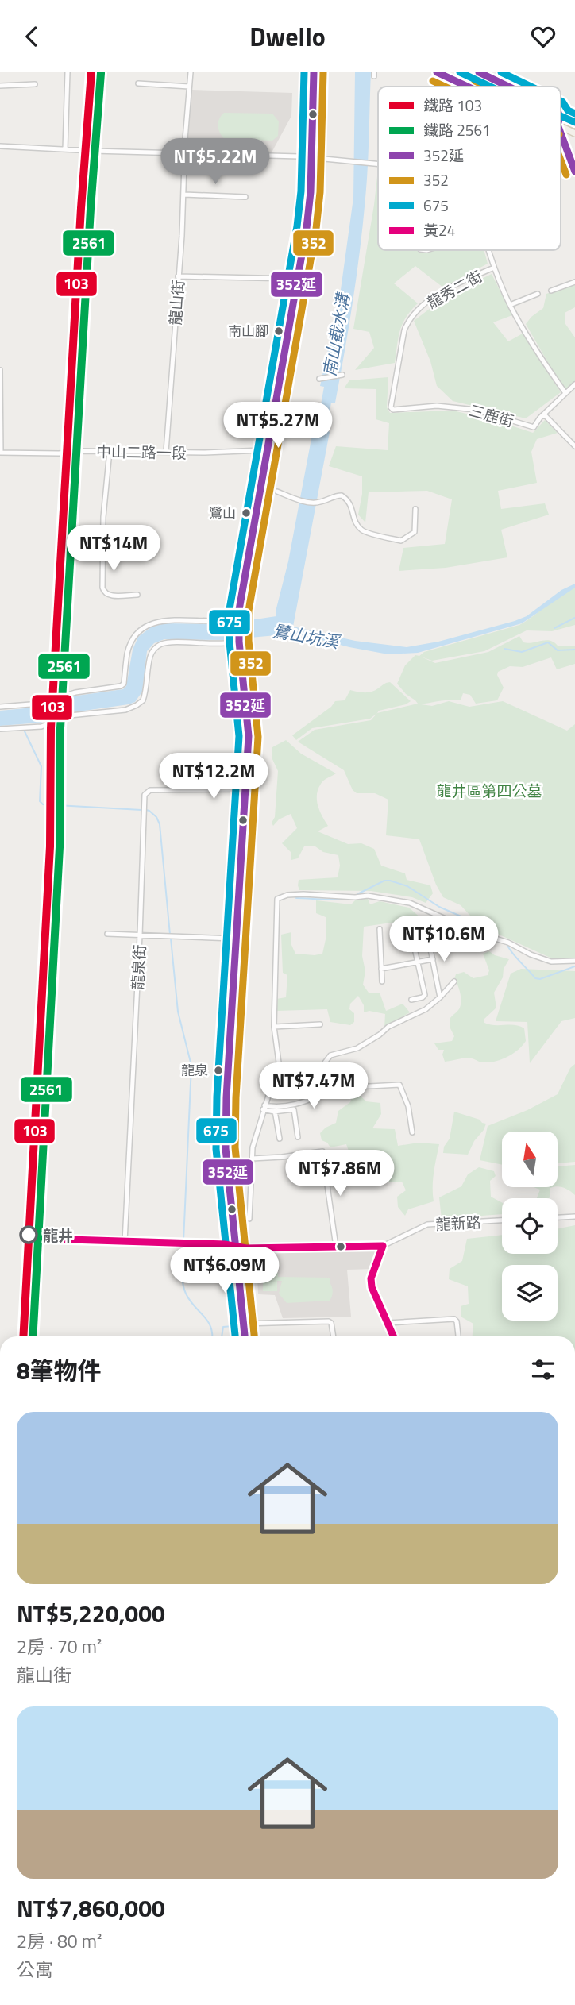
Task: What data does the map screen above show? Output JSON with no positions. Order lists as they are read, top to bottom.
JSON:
{
  "streets": {
    "street": [
      "龍秀二街",
      "龍山街",
      "三鹿街",
      "中山二路一段",
      "龍泉街",
      "龍新路"
    ]
  },
  "crossings": [
    ["龍秀二街", "三鹿街"],
    ["龍山街", "中山二路一段"],
    ["龍泉街", "龍新路"]
  ],
  "water": ["南山截水溝", "鷺山坑溪"],
  "parks": ["龍井區第四公墓"],
  "places": [
    "南山腳",
    "鷺山",
    "龍泉",
    "龍井"
  ],
  "lines": [
    "rail line 103",
    "transit line 352延",
    "transit line 352",
    "transit line 675",
    "rail line 2561",
    "transit line 黃24"
  ],
  "legend": [
    "鐵路 103",
    "鐵路 2561",
    "352延",
    "352",
    "675",
    "黃24"
  ],
  "north": "top",
  "page": {
    "header": "Dwello",
    "price": [
      "NT$5.22M",
      "NT$5.27M",
      "NT$14M",
      "NT$12.2M",
      "NT$10.6M",
      "NT$7.47M",
      "NT$7.86M",
      "NT$6.09M"
    ],
    "heading": "8筆物件",
    "list": [
      {
        "name": "NT$5,220,000",
        "note": "2房 · 70 m² · 龍山街"
      },
      {
        "name": "NT$7,860,000",
        "note": "2房 · 80 m² · 公寓"
      }
    ]
  }
}
